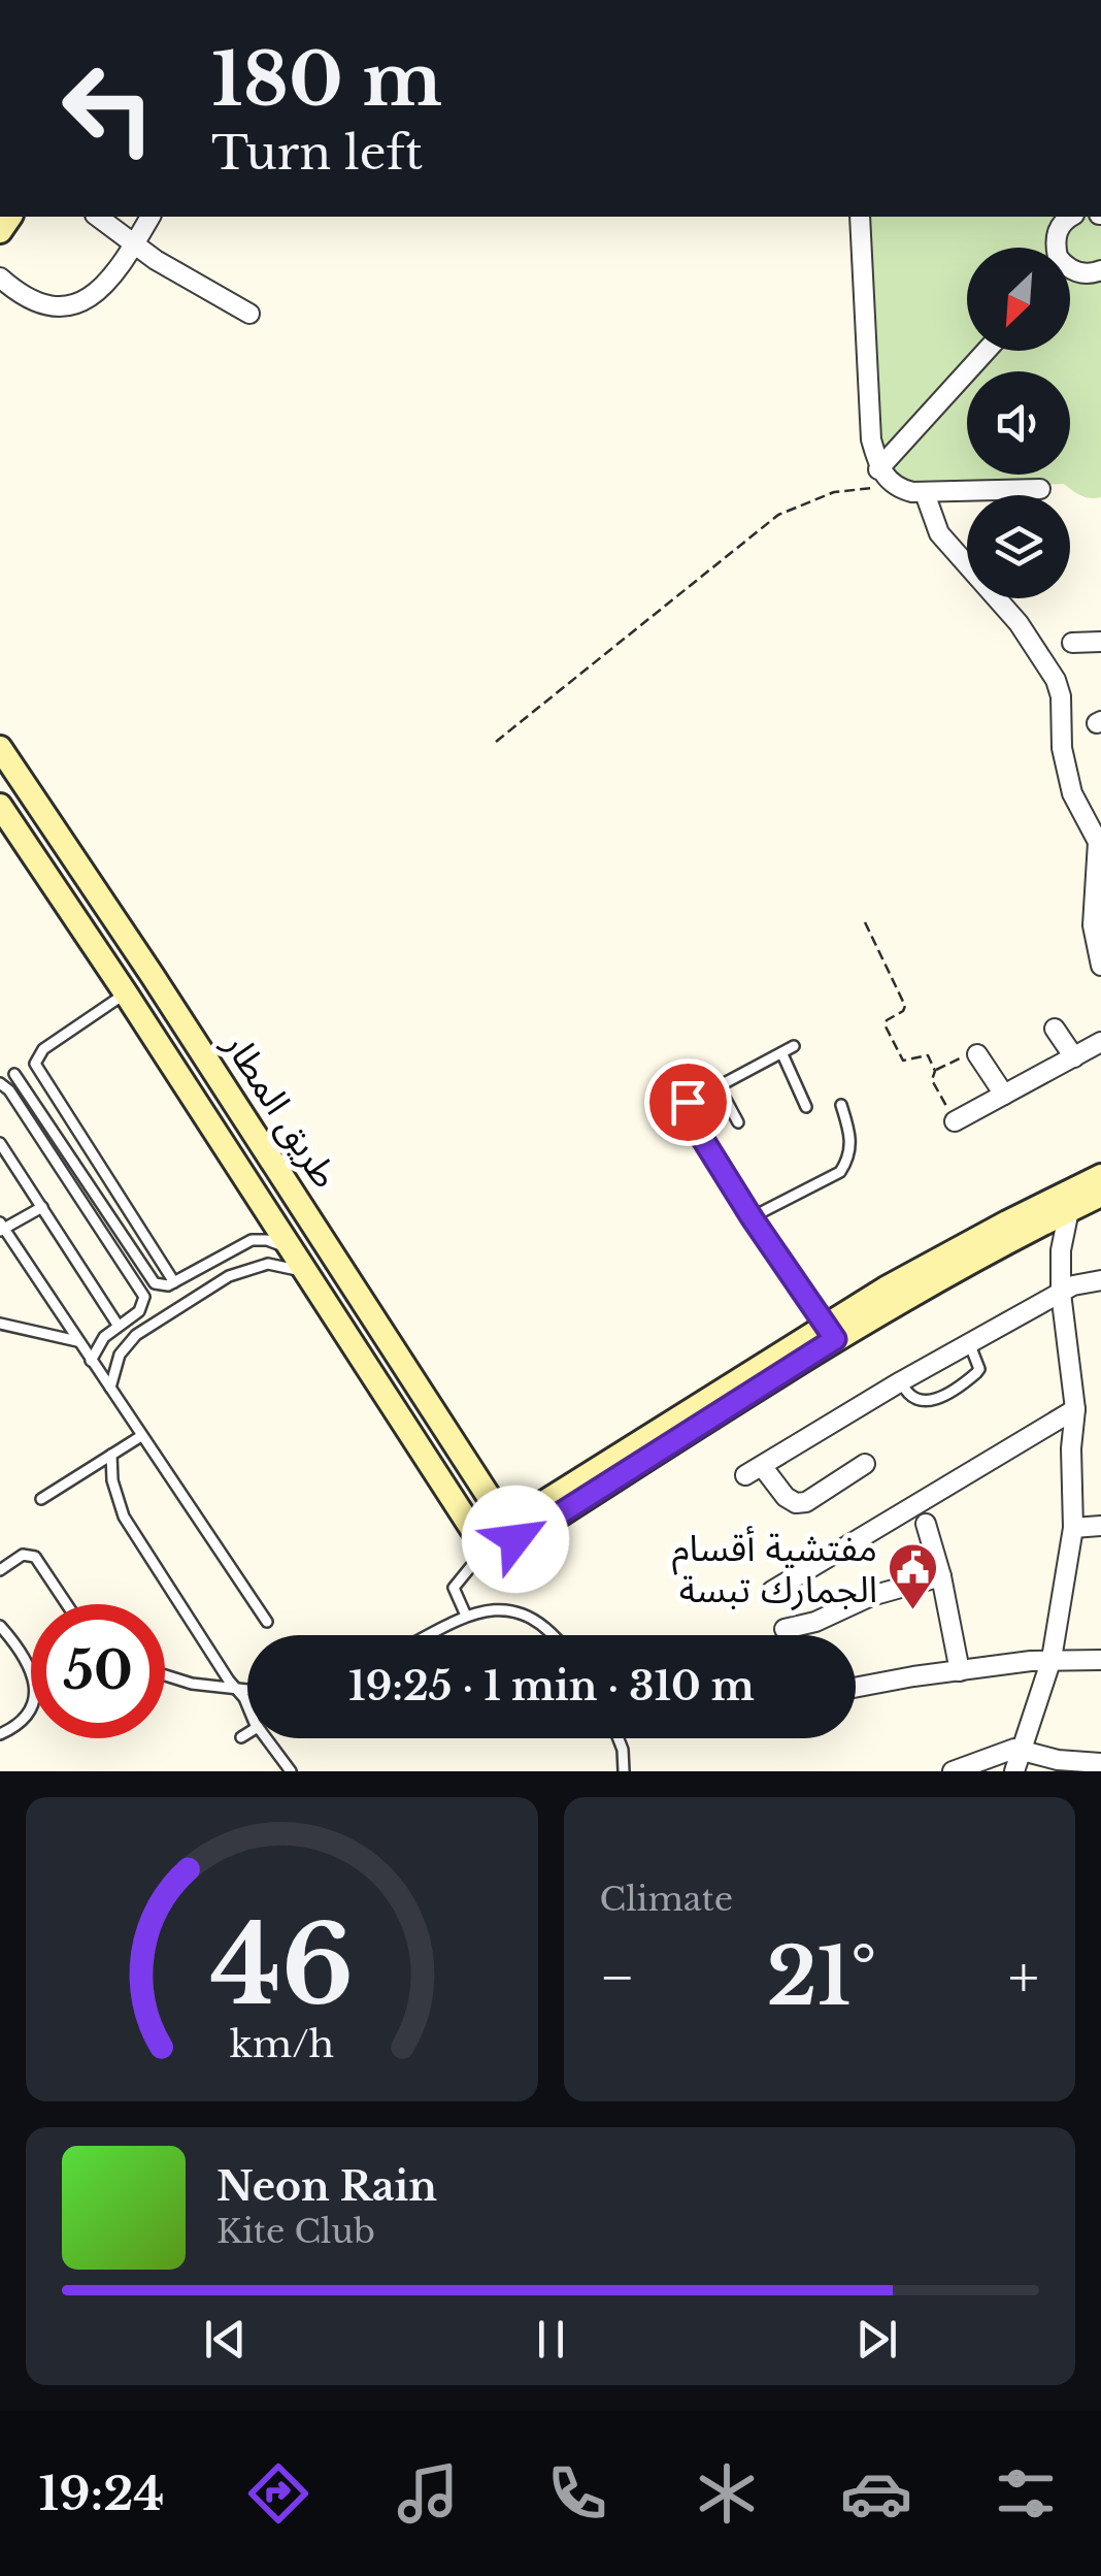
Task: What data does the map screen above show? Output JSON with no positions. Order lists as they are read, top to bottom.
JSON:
{
  "streets": {
    "main road": ["طريق المطار"]
  },
  "places": {
    "public building": ["مفتشية أقسام الجمارك تبسة"]
  },
  "north": "bottom left",
  "page": {
    "turn": ["180 m", "Turn left"],
    "limit": "50",
    "trip": "19:25 · 1 min · 310 m",
    "tile": "Climate",
    "heat": ["−", "21°", "+"],
    "song": ["Neon Rain", "Kite Club"],
    "tabs": "19:24",
    "gauge": ["46", "km/h"]
  }
}
